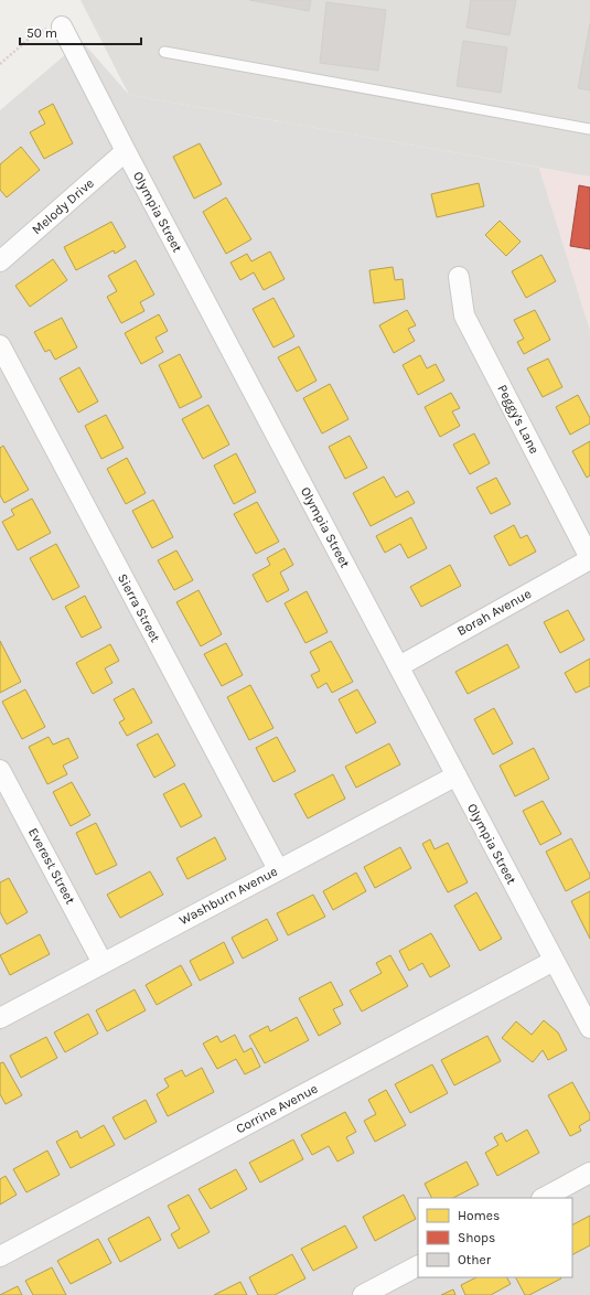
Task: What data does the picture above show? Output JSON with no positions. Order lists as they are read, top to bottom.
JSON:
{
  "streets": {
    "street": [
      "Melody Drive",
      "Olympia Street",
      "Peggy's Lane",
      "Sierra Street",
      "Borah Avenue",
      "Everest Street",
      "Washburn Avenue",
      "Corrine Avenue"
    ]
  },
  "crossings": [
    ["Melody Drive", "Olympia Street"],
    ["Olympia Street", "Borah Avenue"],
    ["Olympia Street", "Washburn Avenue"],
    ["Olympia Street", "Corrine Avenue"],
    ["Peggy's Lane", "Borah Avenue"],
    ["Sierra Street", "Washburn Avenue"],
    ["Everest Street", "Washburn Avenue"]
  ],
  "legend": ["Homes", "Shops", "Other"],
  "scale_bar": "50 m"
}
